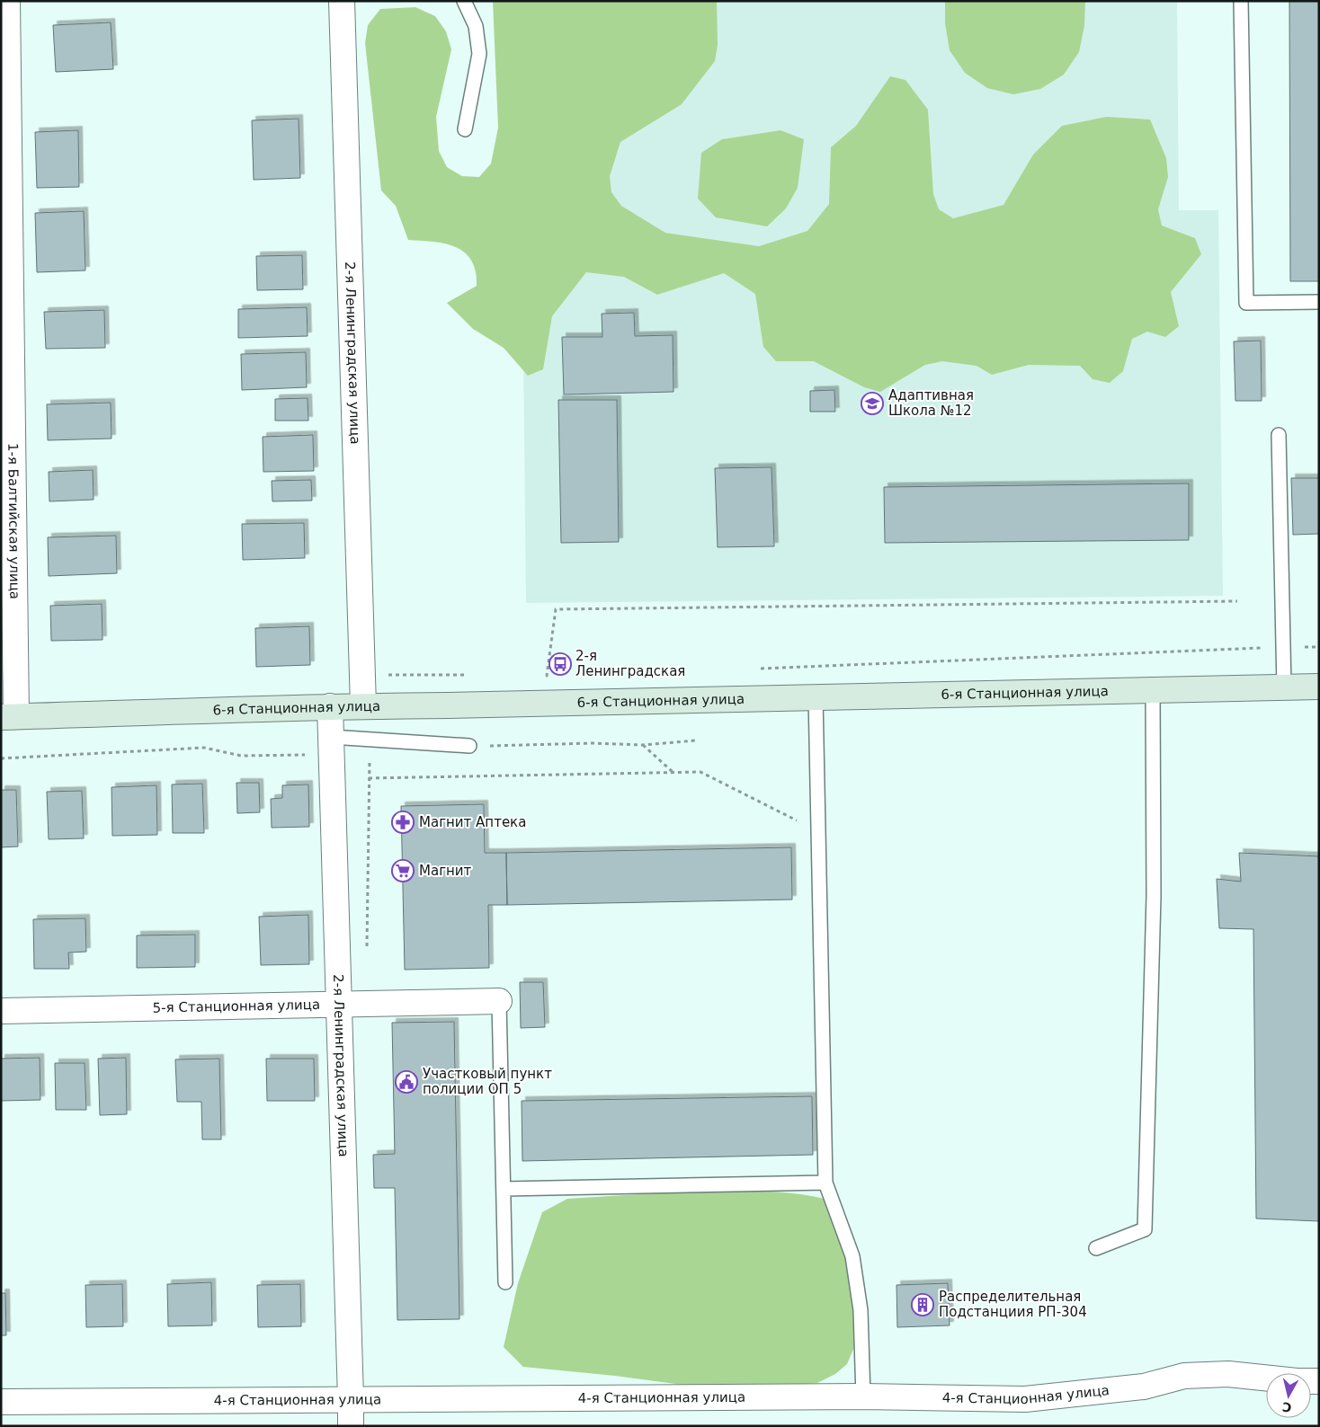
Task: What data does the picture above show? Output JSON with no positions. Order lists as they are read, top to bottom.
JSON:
{
  "streets": {
    "main road": ["6-я Станционная улица"],
    "street": [
      "2-я Ленинградская улица",
      "1-я Балтийская улица",
      "5-я Станционная улица",
      "4-я Станционная улица"
    ]
  },
  "crossings": [
    ["2-я Ленинградская улица", "6-я Станционная улица"],
    ["2-я Ленинградская улица", "5-я Станционная улица"],
    ["2-я Ленинградская улица", "4-я Станционная улица"],
    ["1-я Балтийская улица", "6-я Станционная улица"]
  ],
  "places": {
    "school or university": ["Адаптивная Школа №12"],
    "bus stop": ["2-я Ленинградская"],
    "pharmacy": ["Магнит Аптека"],
    "supermarket": ["Магнит"],
    "public building": ["Участковый пункт полиции ОП 5"],
    "building": ["Распределительная Подстанциия РП-304"]
  },
  "north": "bottom"
}
